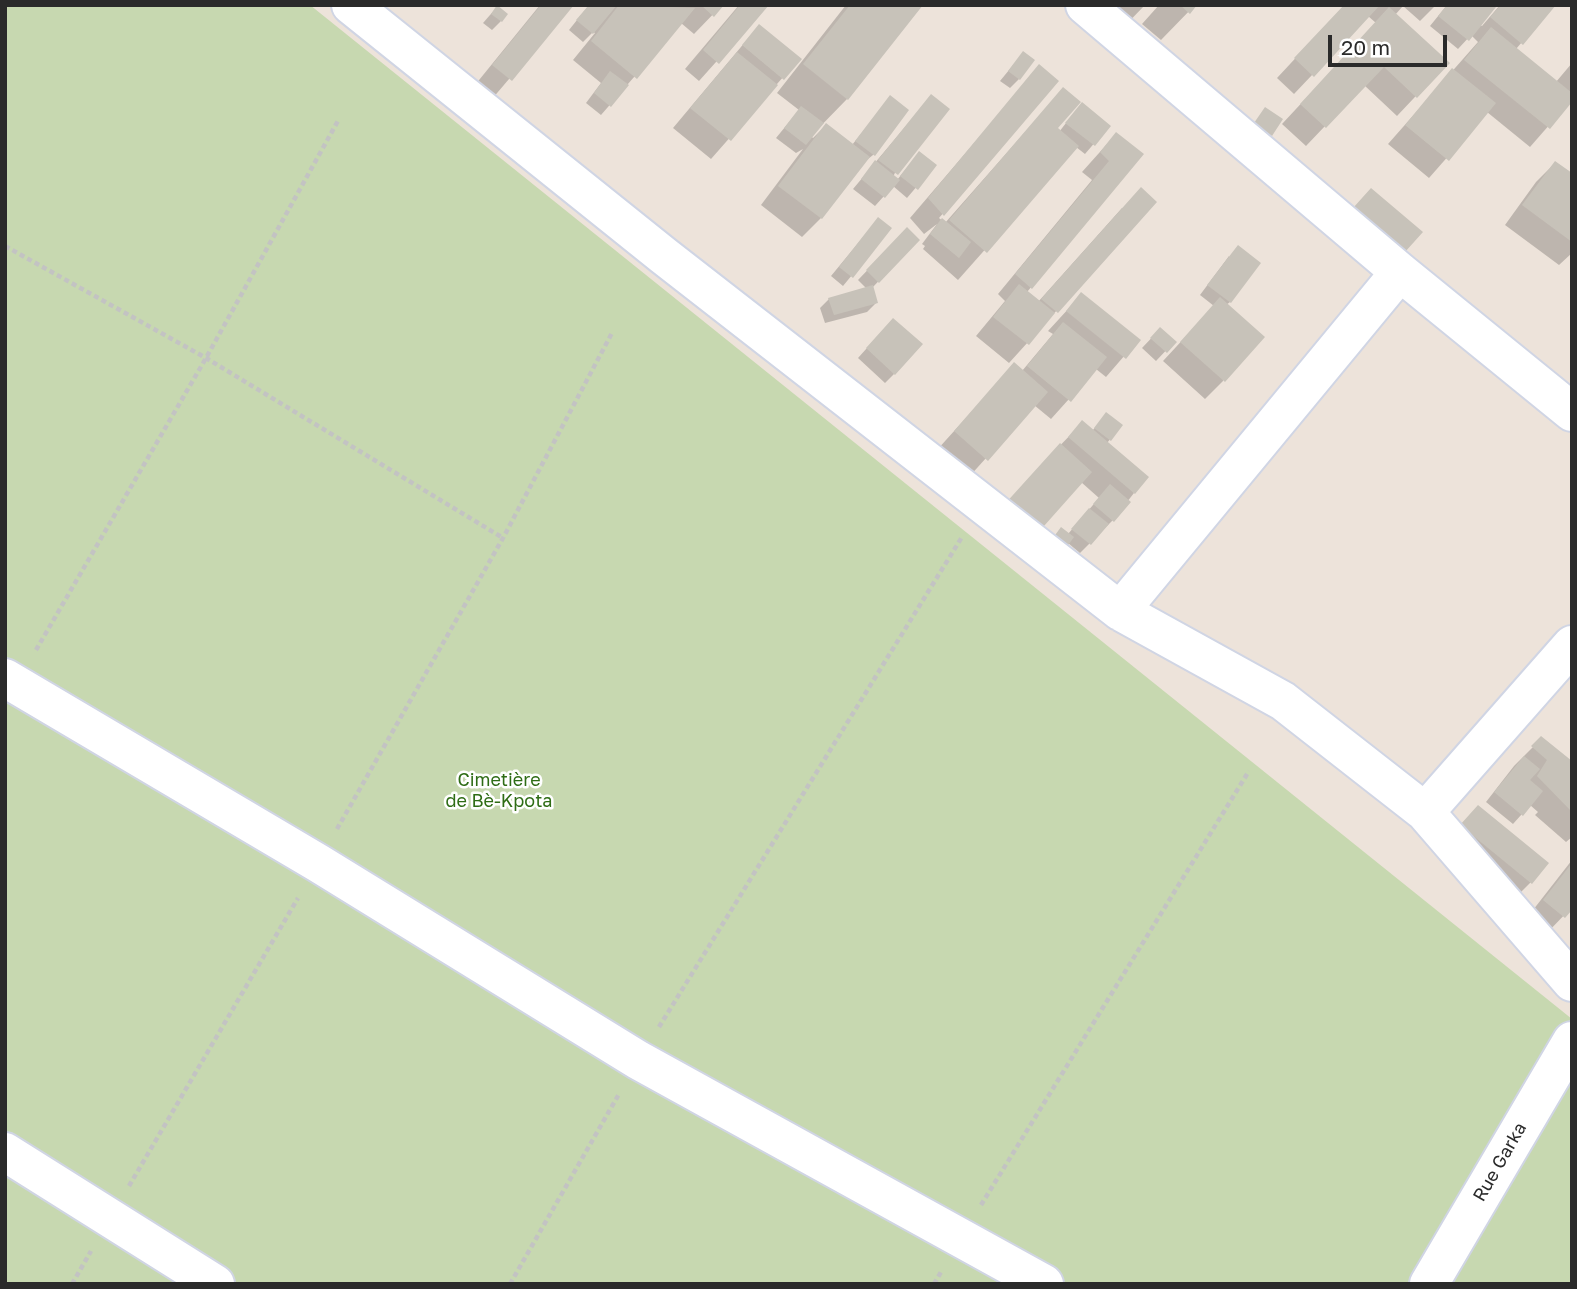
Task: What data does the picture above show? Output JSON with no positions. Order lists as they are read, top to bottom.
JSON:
{
  "streets": {
    "street": ["Rue Garka"]
  },
  "parks": ["Cimetière de Bè-Kpota"],
  "scale_bar": "20 m"
}
